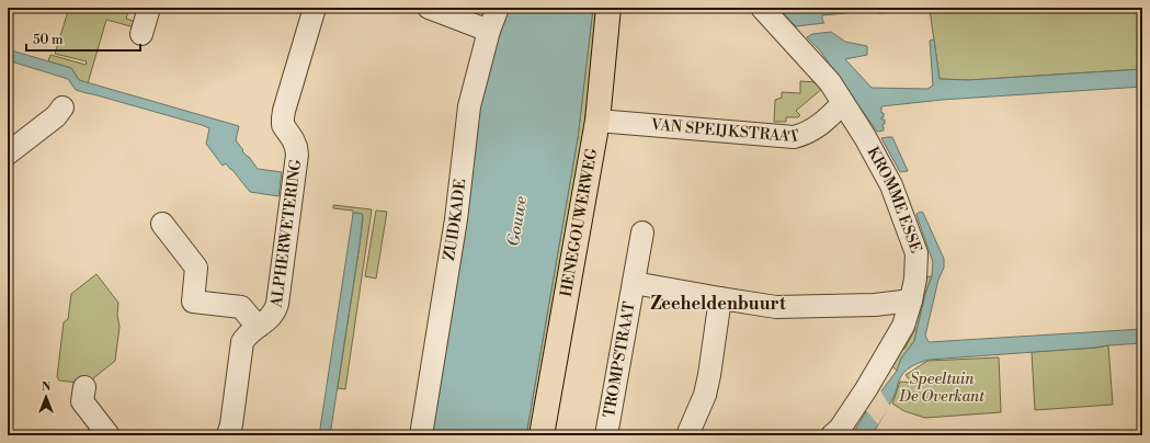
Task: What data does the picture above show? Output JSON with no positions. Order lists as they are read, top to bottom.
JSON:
{
  "streets": {
    "main road": ["HENEGOUWERWEG"],
    "street": [
      "VAN SPEIJKSTRAAT",
      "KROMME ESSE",
      "ZUIDKADE",
      "ALPHERWETERING",
      "TROMPSTRAAT"
    ]
  },
  "crossings": [
    ["VAN SPEIJKSTRAAT", "KROMME ESSE"],
    ["VAN SPEIJKSTRAAT", "HENEGOUWERWEG"],
    ["KROMME ESSE", "TROMPSTRAAT"]
  ],
  "districts": ["Zeeheldenbuurt"],
  "water": ["Gouwe"],
  "parks": ["Speeltuin De Overkant"],
  "scale_bar": "50 m",
  "north": "top"
}
